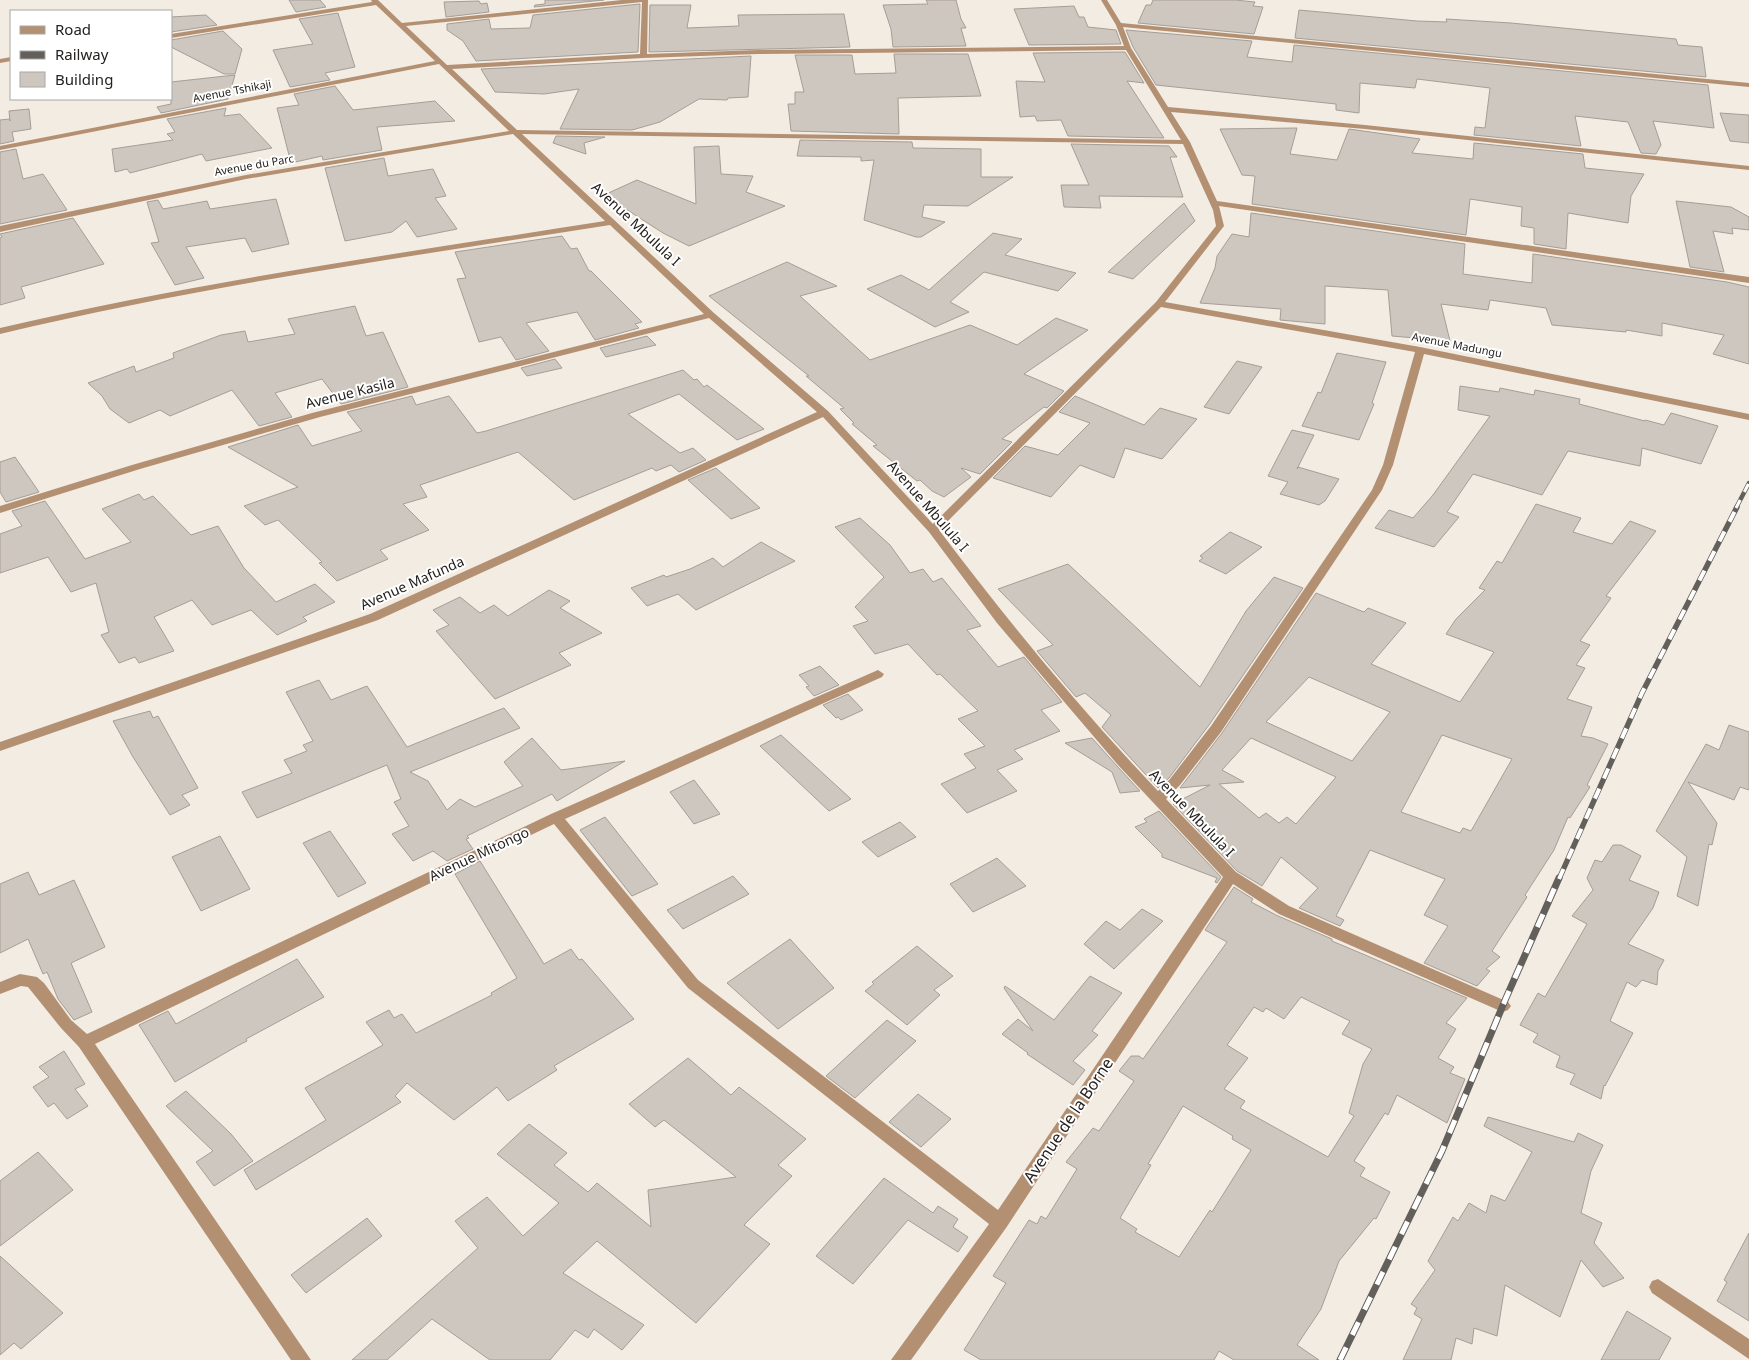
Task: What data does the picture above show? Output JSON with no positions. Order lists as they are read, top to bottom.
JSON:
{
  "streets": {
    "street": [
      "Avenue Tshikaji",
      "Avenue du Parc",
      "Avenue Mbulula I",
      "Avenue Madungu",
      "Avenue Kasila",
      "Avenue Mafunda",
      "Avenue Mitongo",
      "Avenue de la Borne"
    ]
  },
  "crossings": [
    ["Avenue Tshikaji", "Avenue Mbulula I"],
    ["Avenue du Parc", "Avenue Mbulula I"],
    ["Avenue Mbulula I", "Avenue Kasila"],
    ["Avenue Mbulula I", "Avenue Mafunda"],
    ["Avenue Mbulula I", "Avenue de la Borne"]
  ],
  "legend": ["Road", "Railway", "Building"]
}
